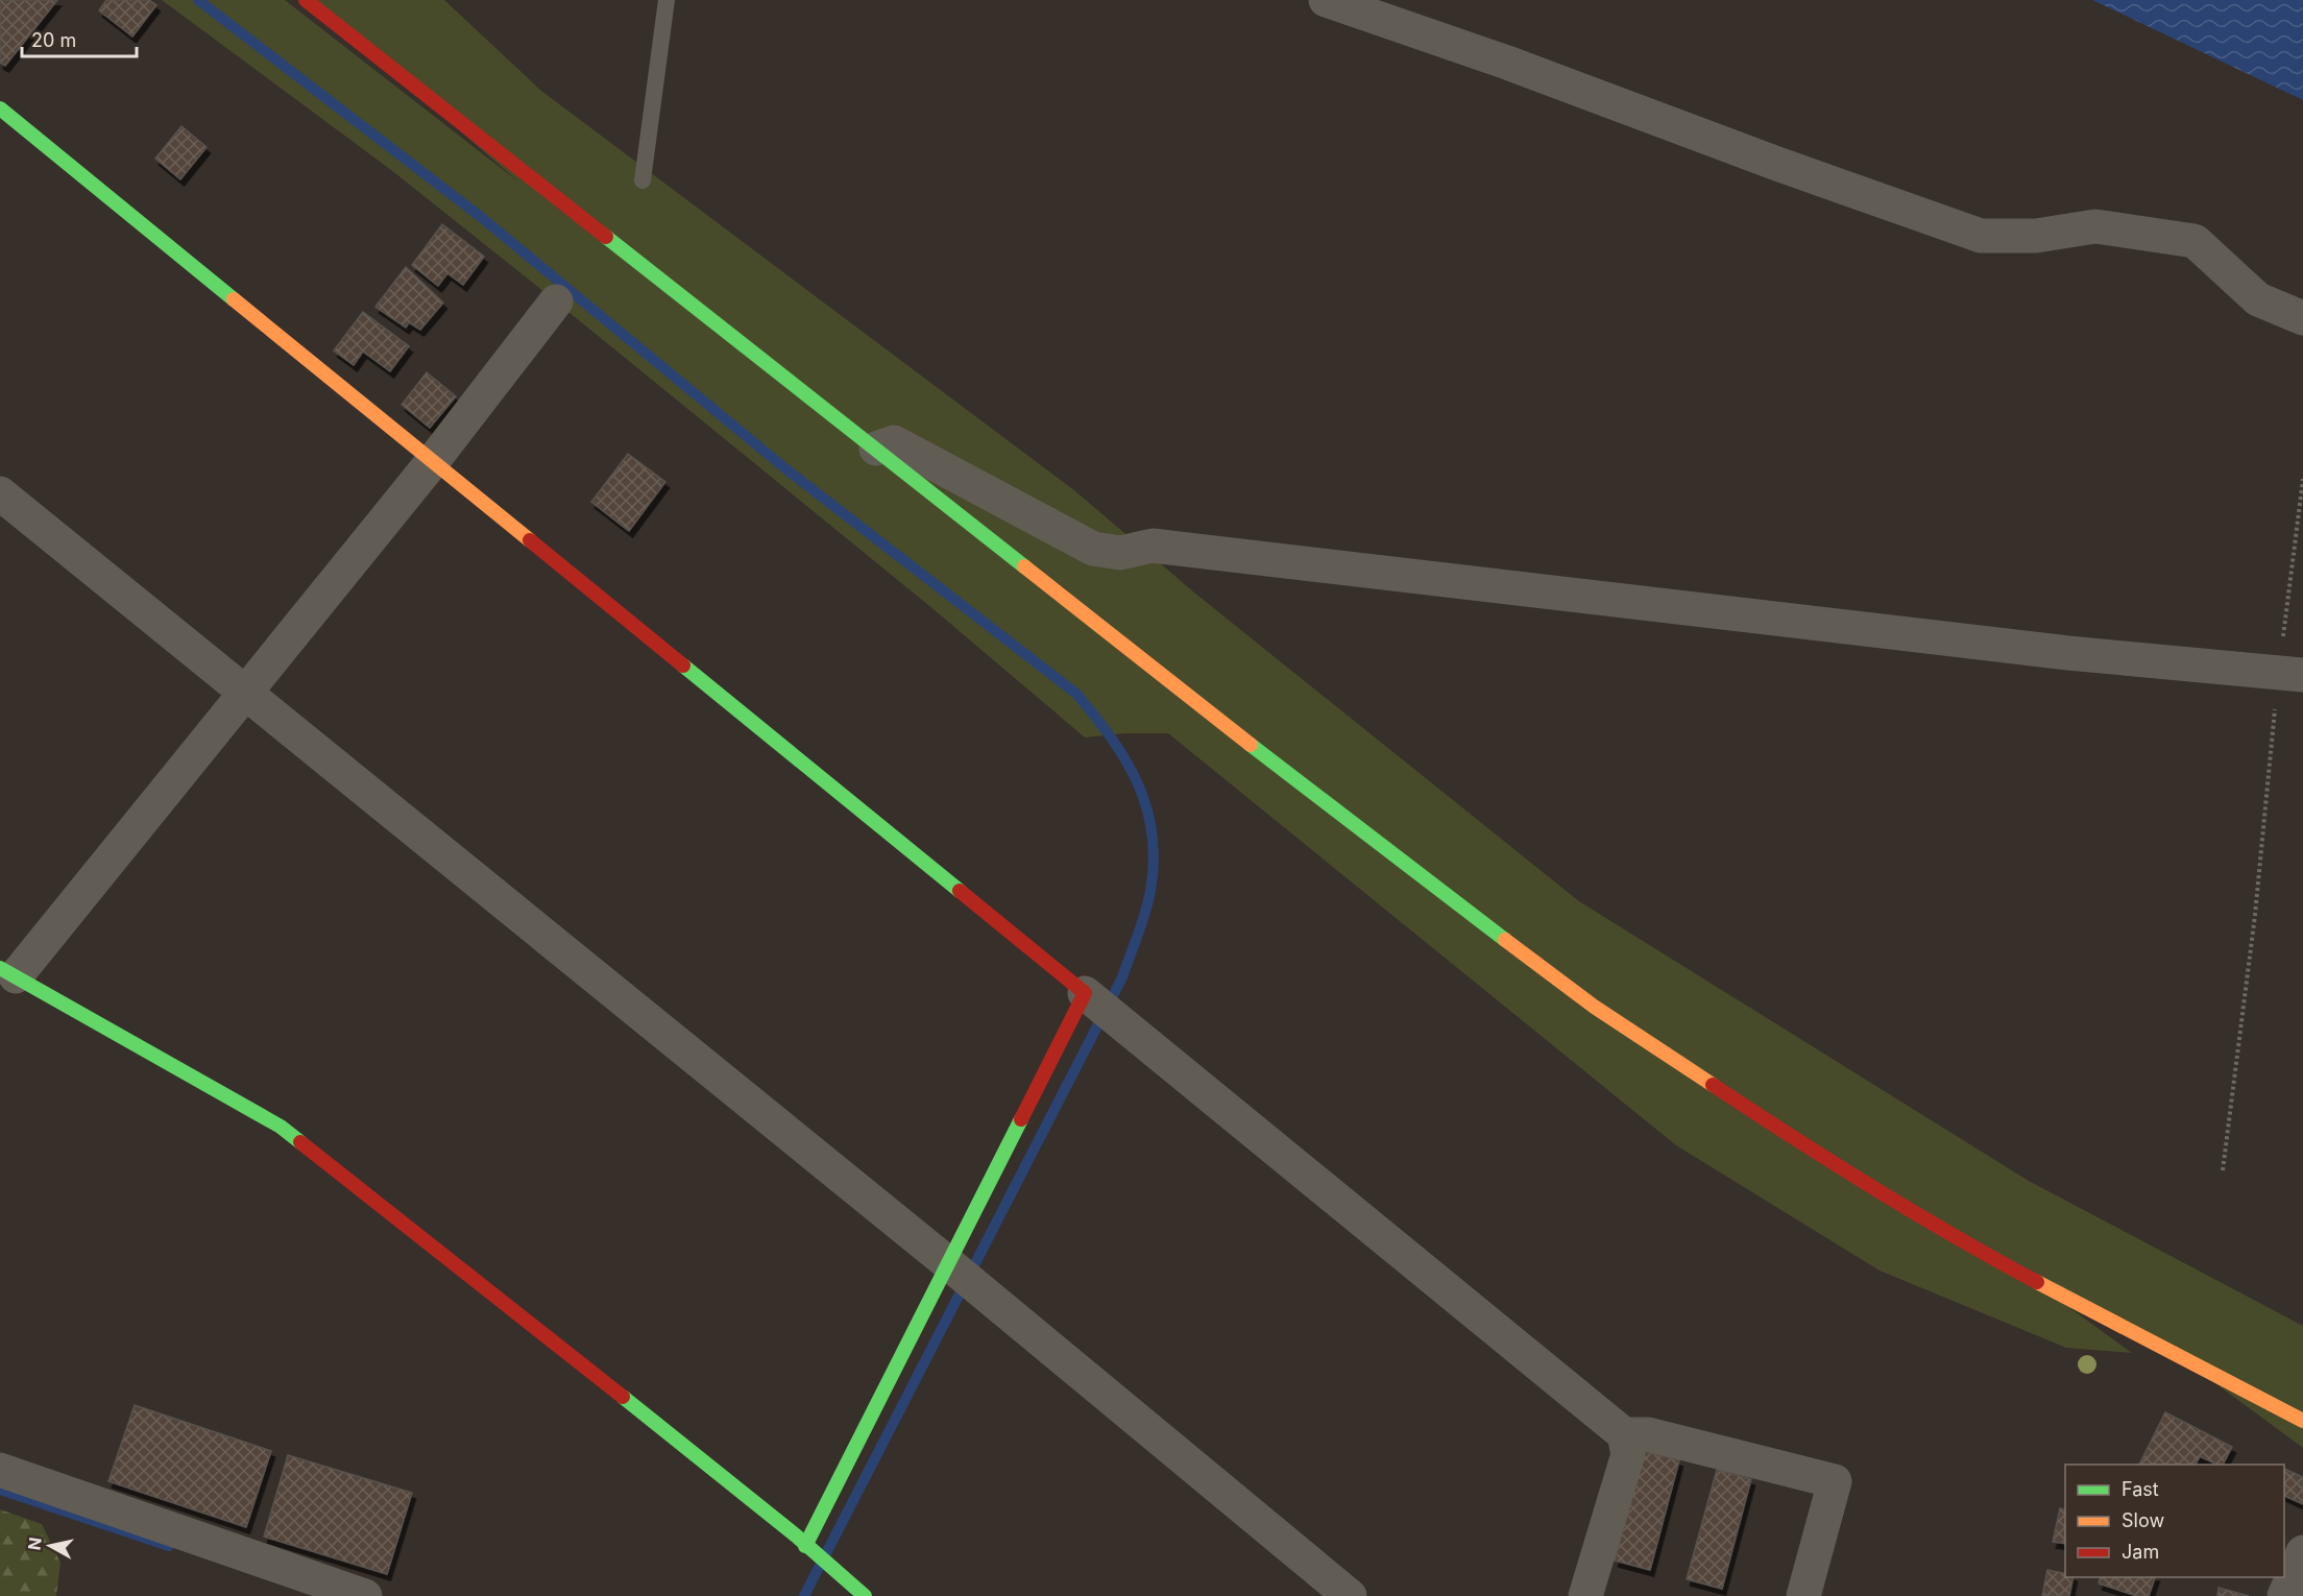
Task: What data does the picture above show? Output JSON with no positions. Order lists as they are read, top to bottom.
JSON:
{
  "legend": ["Fast", "Slow", "Jam"],
  "scale_bar": "20 m",
  "north": "left"
}
